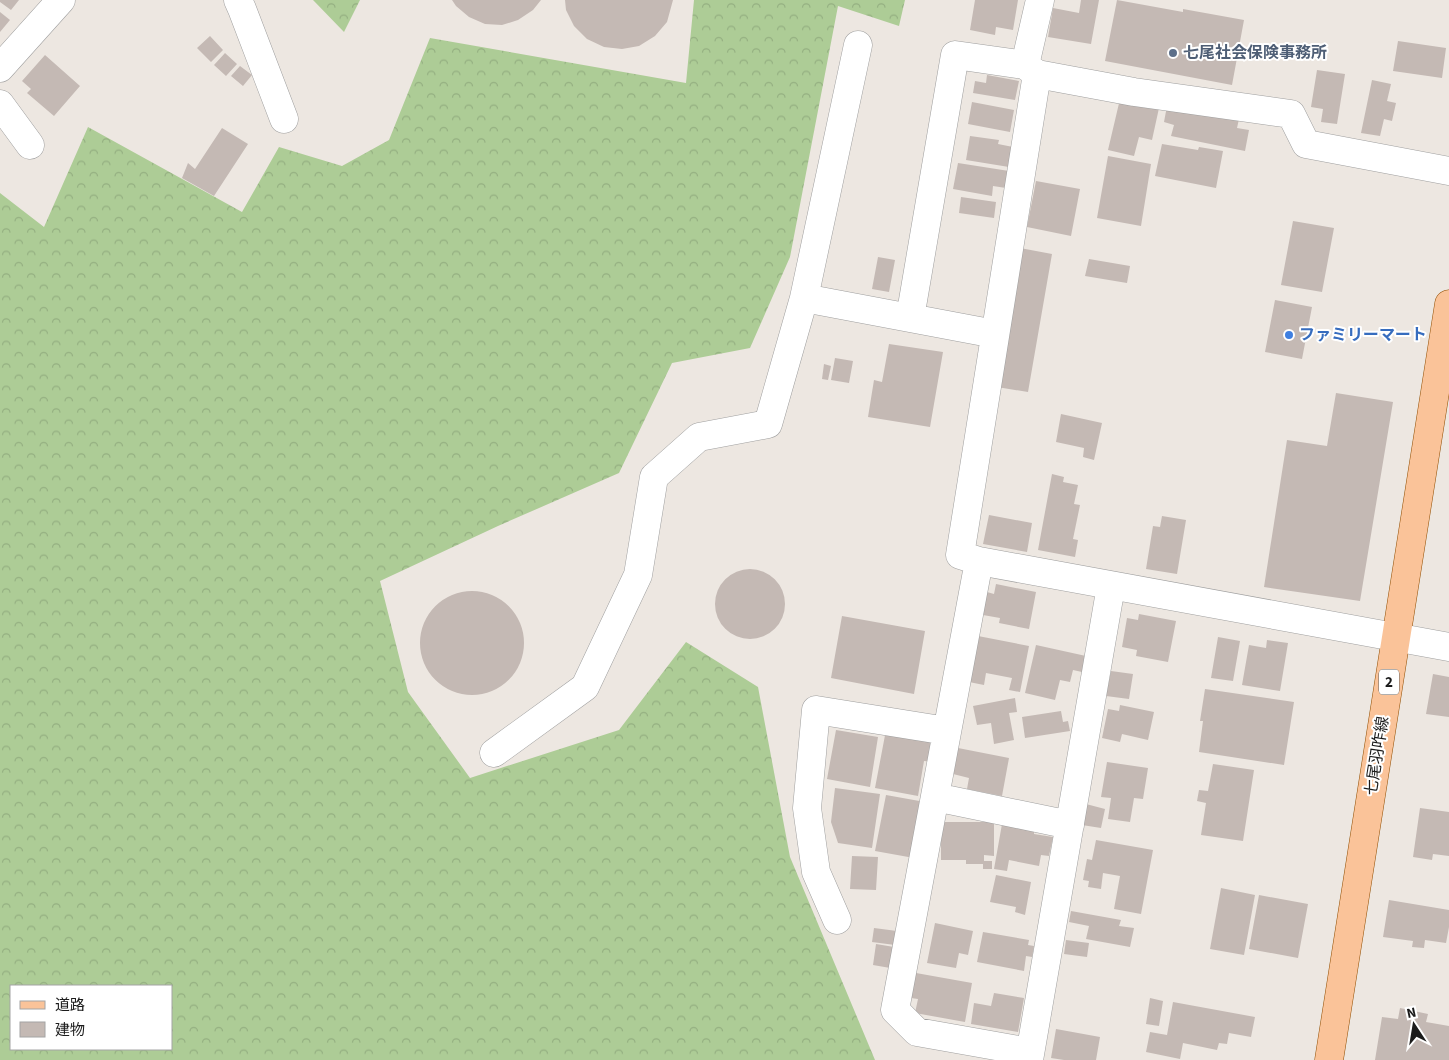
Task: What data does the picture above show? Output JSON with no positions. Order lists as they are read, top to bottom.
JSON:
{
  "streets": {
    "main road": ["2", "七尾羽咋線"]
  },
  "places": ["七尾社会保険事務所", "ファミリーマート"],
  "legend": ["道路", "建物"],
  "north": "top"
}
